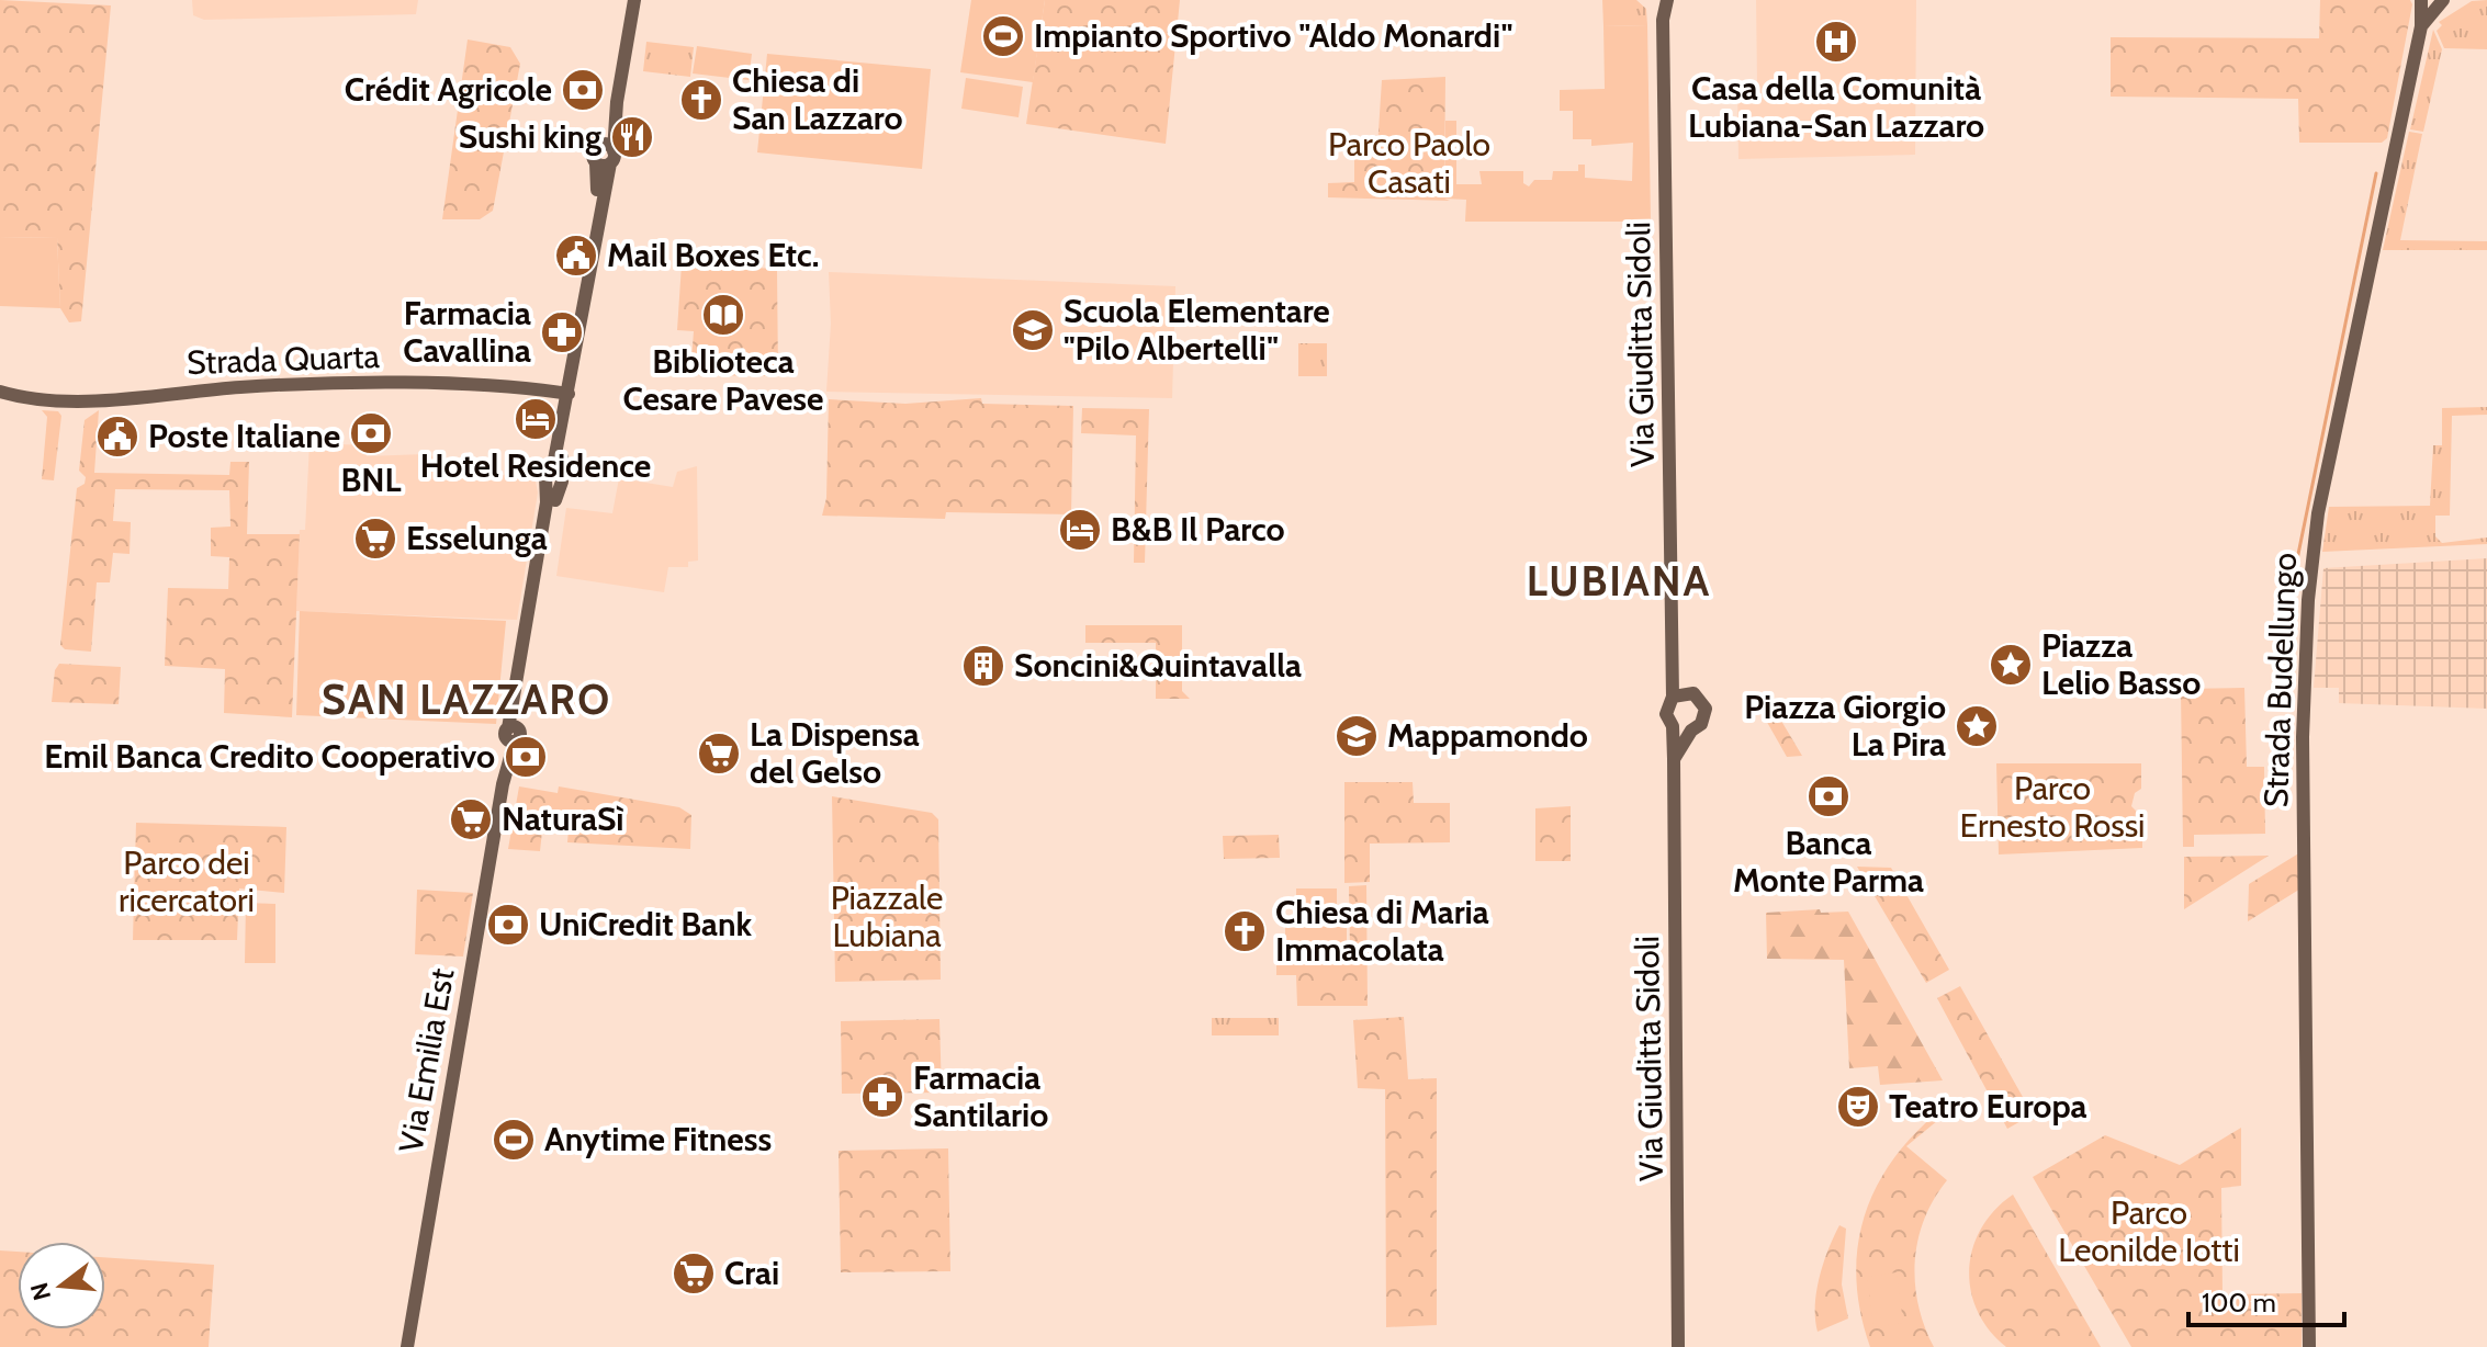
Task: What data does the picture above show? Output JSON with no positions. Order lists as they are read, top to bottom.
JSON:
{
  "streets": {
    "street": [
      "Via Giuditta Sidoli",
      "Strada Quarta",
      "Strada Budellungo",
      "Via Emilia Est"
    ]
  },
  "crossings": [
    ["Strada Quarta", "Via Emilia Est"]
  ],
  "districts": ["LUBIANA", "SAN LAZZARO"],
  "parks": [
    "Parco Paolo Casati",
    "Parco Ernesto Rossi",
    "Parco dei ricercatori",
    "Piazzale Lubiana",
    "Parco Leonilde Iotti"
  ],
  "places": {
    "sports": ["Impianto Sportivo \"Aldo Monardi\"", "Anytime Fitness"],
    "hospital": ["Casa della Comunità Lubiana-San Lazzaro"],
    "bank": [
      "Crédit Agricole",
      "BNL",
      "Emil Banca Credito Cooperativo",
      "Banca Monte Parma",
      "UniCredit Bank"
    ],
    "church": ["Chiesa di San Lazzaro", "Chiesa di Maria Immacolata"],
    "restaurant": ["Sushi king"],
    "public building": ["Mail Boxes Etc.", "Poste Italiane"],
    "library": ["Biblioteca Cesare Pavese"],
    "school or university": ["Scuola Elementare \"Pilo Albertelli\"", "Mappamondo"],
    "pharmacy": ["Farmacia Cavallina", "Farmacia Santilario"],
    "hotel": ["Hotel Residence", "B&B Il Parco"],
    "supermarket": [
      "Esselunga",
      "La Dispensa del Gelso",
      "NaturaSì",
      "Crai"
    ],
    "place": ["Piazza Lelio Basso", "Piazza Giorgio La Pira"],
    "building": ["Soncini&Quintavalla"],
    "theatre": ["Teatro Europa"]
  },
  "scale_bar": "100 m",
  "north": "left"
}
